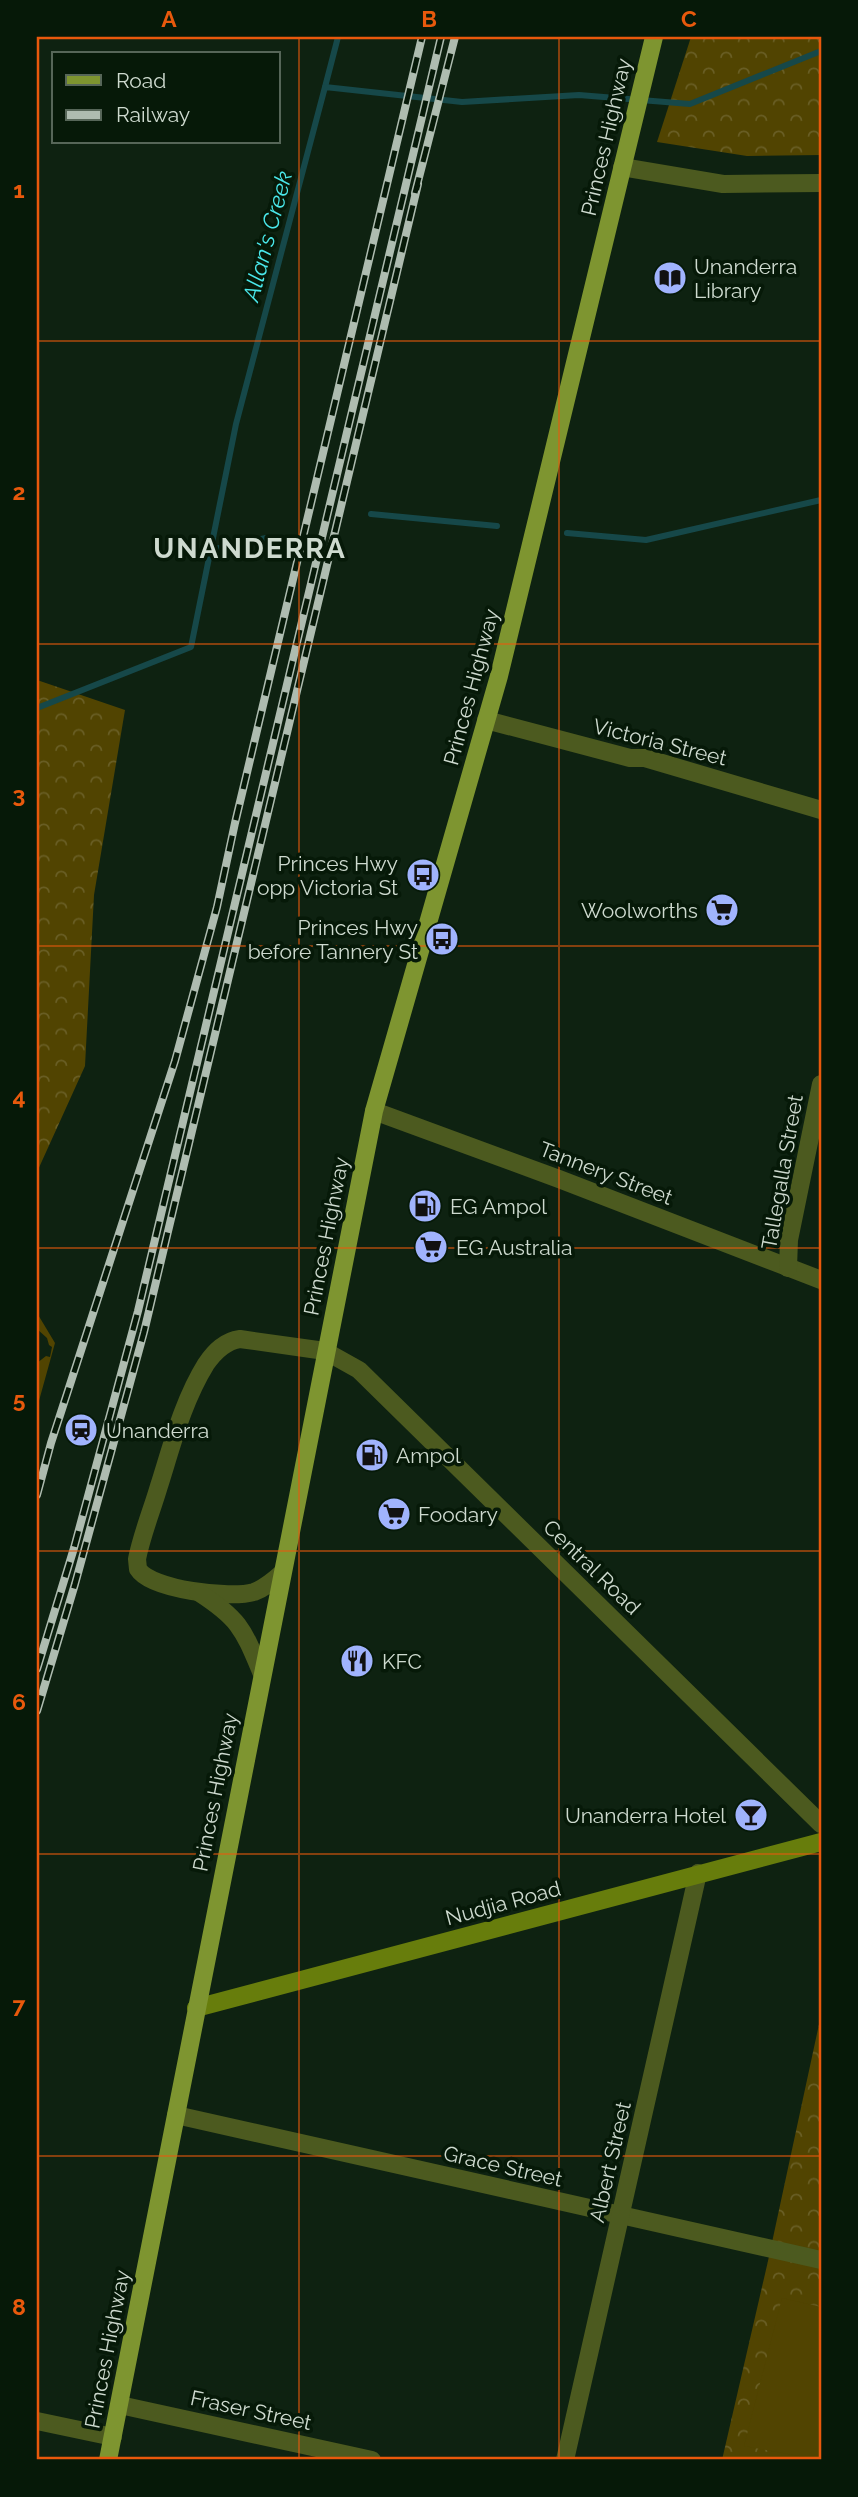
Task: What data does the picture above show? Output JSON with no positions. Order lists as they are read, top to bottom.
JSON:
{
  "streets": {
    "main road": ["Princes Highway", "Nudjia Road"],
    "street": [
      "Victoria Street",
      "Tallegalla Street",
      "Tannery Street",
      "Central Road",
      "Albert Street",
      "Grace Street",
      "Fraser Street"
    ]
  },
  "crossings": [
    ["Princes Highway", "Victoria Street"],
    ["Princes Highway", "Tannery Street"],
    ["Princes Highway", "Central Road"],
    ["Princes Highway", "Nudjia Road"],
    ["Princes Highway", "Grace Street"],
    ["Princes Highway", "Fraser Street"],
    ["Tallegalla Street", "Tannery Street"],
    ["Nudjia Road", "Albert Street"],
    ["Albert Street", "Grace Street"]
  ],
  "districts": ["UNANDERRA"],
  "water": ["Allan's Creek"],
  "places": {
    "library": ["Unanderra Library"],
    "bus stop": ["Princes Hwy opp Victoria St", "Princes Hwy before Tannery St"],
    "supermarket": ["Woolworths", "EG Australia", "Foodary"],
    "fuel station": ["EG Ampol", "Ampol"],
    "station": ["Unanderra"],
    "restaurant": ["KFC"],
    "bar": ["Unanderra Hotel"]
  },
  "legend": ["Road", "Railway"],
  "grid": {
    "columns": ["A", "B", "C"],
    "rows": [
      "1",
      "2",
      "3",
      "4",
      "5",
      "6",
      "7",
      "8"
    ]
  }
}
